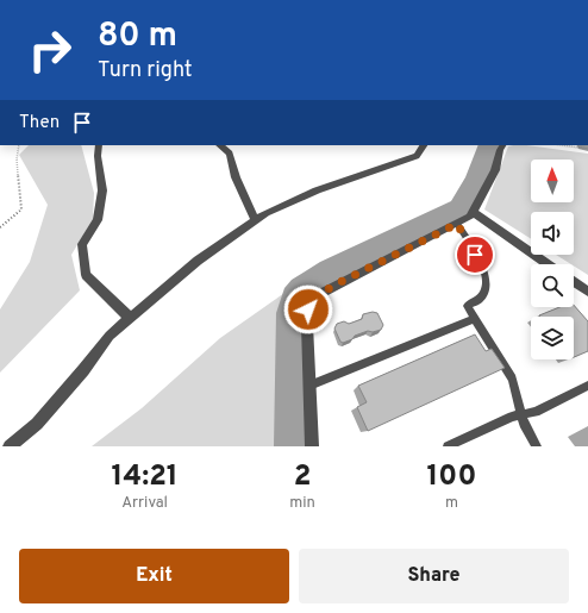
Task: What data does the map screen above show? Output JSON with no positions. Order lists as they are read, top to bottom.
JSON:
{
  "north": "top",
  "page": {
    "turn": ["80 m", "Turn right"],
    "then": "Then",
    "eta": [
      "14:21",
      "Arrival",
      "2",
      "min",
      "100",
      "m"
    ],
    "buttons": ["Exit", "Share"]
  }
}
